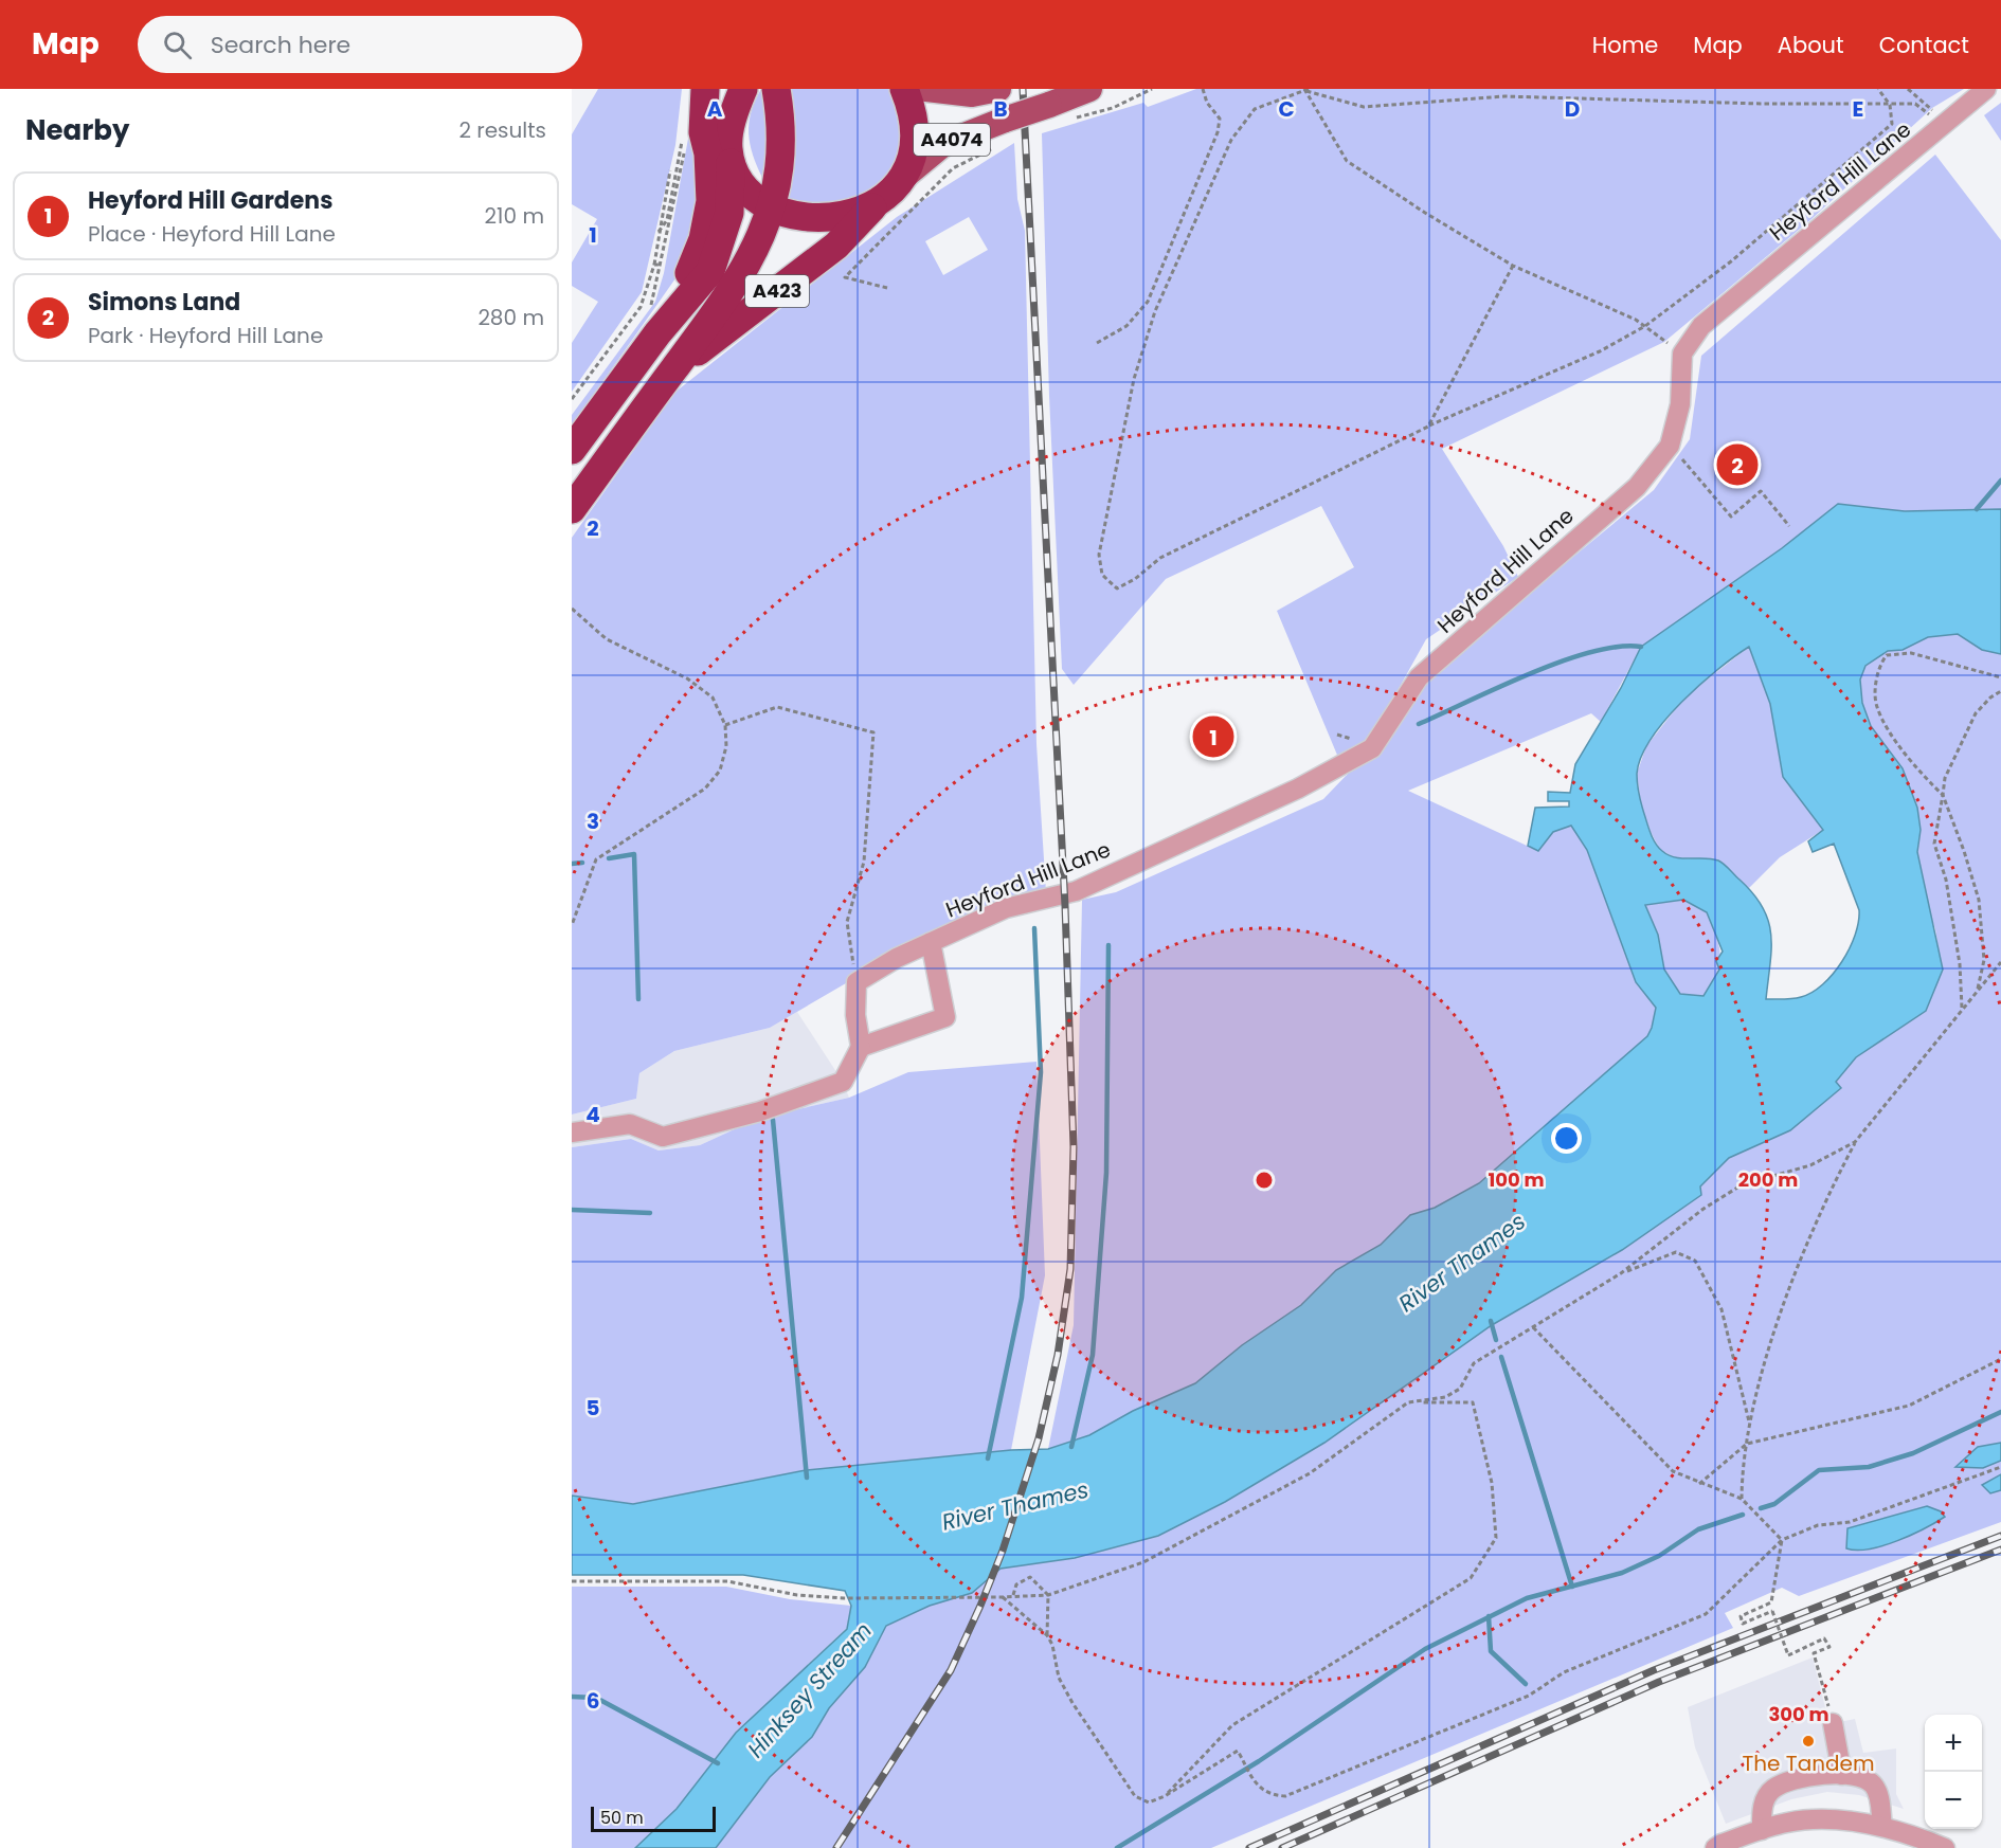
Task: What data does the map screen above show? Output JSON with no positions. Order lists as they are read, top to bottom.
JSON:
{
  "streets": {
    "highway": ["A423"],
    "main road": ["A4074"],
    "street": ["Heyford Hill Lane"]
  },
  "water": ["River Thames", "Hinksey Stream"],
  "places": ["The Tandem"],
  "scale_bar": "50 m",
  "page": {
    "header": "Map",
    "search": "Search here",
    "nav": [
      "Home",
      "Map",
      "About",
      "Contact"
    ],
    "heading": ["Nearby", "2 results"],
    "list": [
      {
        "mark": "1",
        "name": "Heyford Hill Gardens",
        "note": "Place · Heyford Hill Lane",
        "value": "210 m"
      },
      {
        "mark": "2",
        "name": "Simons Land",
        "note": "Park · Heyford Hill Lane",
        "value": "280 m"
      }
    ],
    "pins": ["2", "1"],
    "map_buttons": ["+", "−"],
    "scale": "50 m"
  },
  "grid": {
    "columns": [
      "A",
      "B",
      "C",
      "D",
      "E"
    ],
    "rows": [
      "1",
      "2",
      "3",
      "4",
      "5",
      "6"
    ]
  },
  "rings": ["100 m", "200 m", "300 m"]
}
